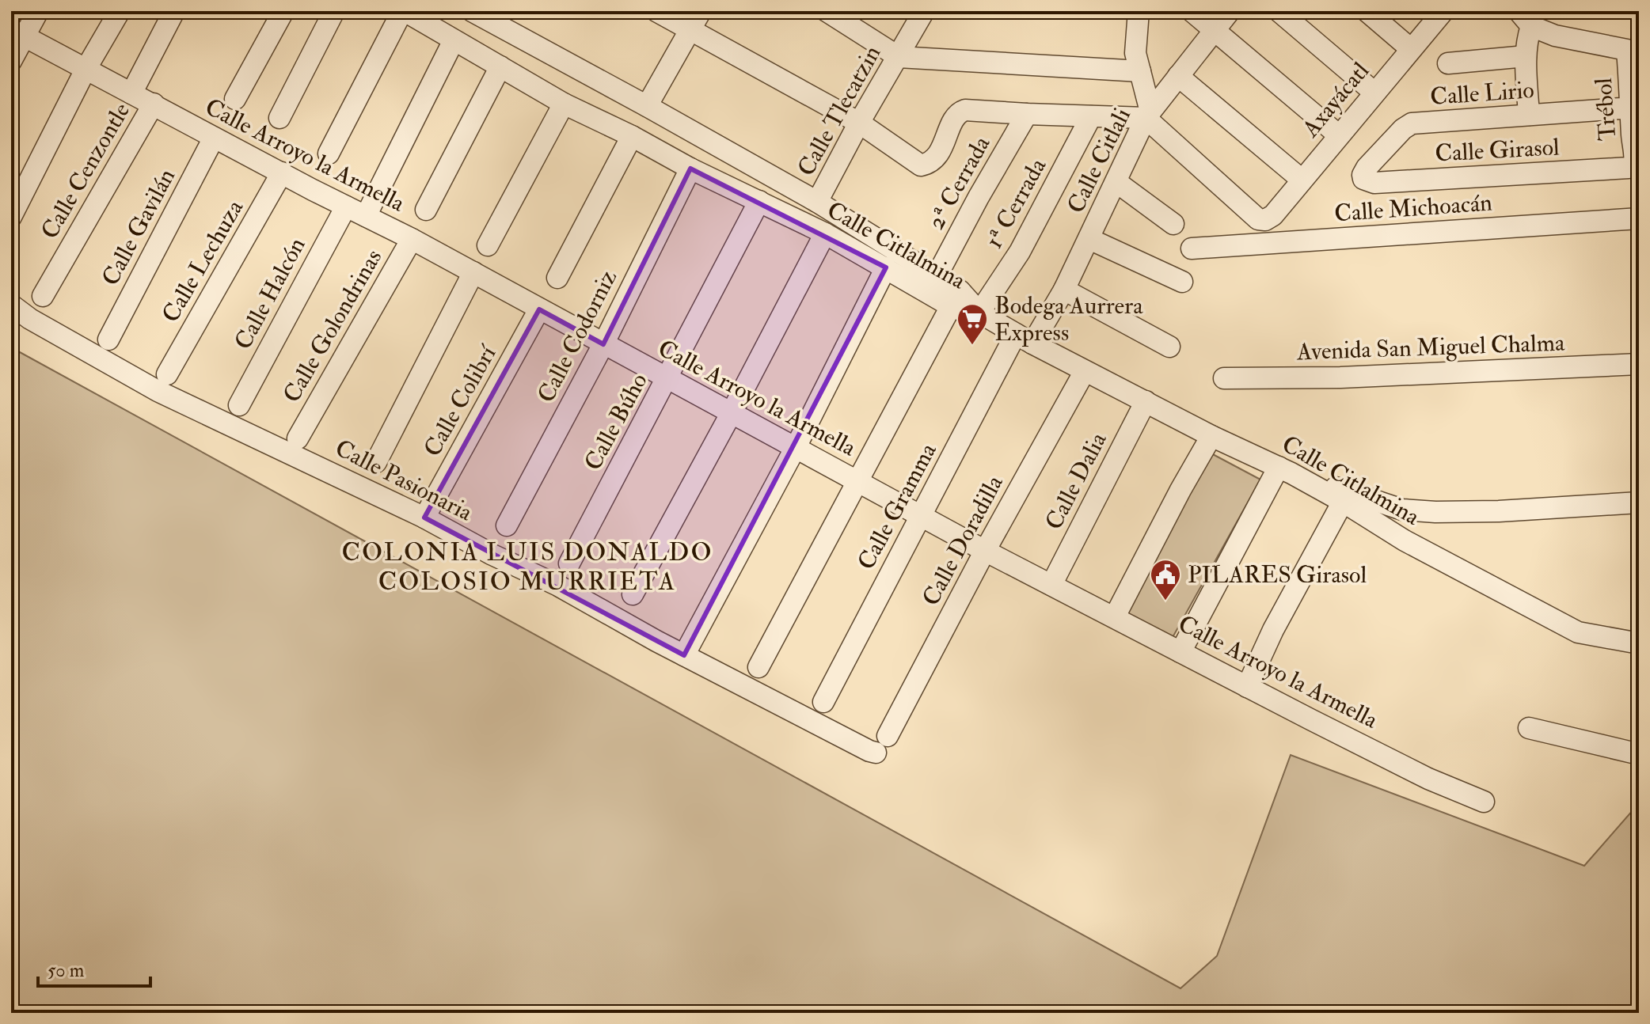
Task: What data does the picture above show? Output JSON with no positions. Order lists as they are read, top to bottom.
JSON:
{
  "streets": {
    "street": [
      "Calle Lirio",
      "Axayácatl",
      "Trébol",
      "Calle Tlecatzin",
      "Calle Girasol",
      "Calle Arroyo la Armella",
      "Calle Citlali",
      "Calle Cenzontle",
      "2ª Cerrada",
      "1ª Cerrada",
      "Calle Michoacán",
      "Calle Gavilán",
      "Calle Citlalmina",
      "Calle Lechuza",
      "Calle Halcón",
      "Calle Golondrinas",
      "Calle Codorniz",
      "Avenida San Miguel Chalma",
      "Calle Colibrí",
      "Calle Búho",
      "Calle Pasionaria",
      "Calle Dalia",
      "Calle Gramma",
      "Calle Doradilla"
    ]
  },
  "crossings": [
    ["Calle Lirio", "Trébol"],
    ["Calle Lirio", "Calle Girasol"],
    ["Axayácatl", "Calle Citlali"],
    ["Trébol", "Calle Girasol"],
    ["Calle Arroyo la Armella", "Calle Cenzontle"],
    ["Calle Arroyo la Armella", "Calle Gavilán"],
    ["Calle Arroyo la Armella", "Calle Lechuza"],
    ["Calle Arroyo la Armella", "Calle Halcón"],
    ["Calle Arroyo la Armella", "Calle Golondrinas"],
    ["Calle Arroyo la Armella", "Calle Codorniz"],
    ["Calle Arroyo la Armella", "Calle Colibrí"],
    ["Calle Arroyo la Armella", "Calle Búho"],
    ["Calle Arroyo la Armella", "Calle Dalia"],
    ["Calle Arroyo la Armella", "Calle Gramma"],
    ["Calle Arroyo la Armella", "Calle Doradilla"],
    ["Calle Citlali", "Calle Citlalmina"],
    ["Calle Citlali", "Calle Gramma"],
    ["1ª Cerrada", "Calle Citlalmina"],
    ["Calle Citlalmina", "Calle Codorniz"],
    ["Calle Citlalmina", "Calle Búho"],
    ["Calle Citlalmina", "Calle Dalia"],
    ["Calle Citlalmina", "Calle Gramma"],
    ["Calle Citlalmina", "Calle Doradilla"],
    ["Calle Colibrí", "Calle Pasionaria"],
    ["Calle Pasionaria", "Calle Doradilla"]
  ],
  "districts": ["COLONIA LUIS DONALDO COLOSIO MURRIETA"],
  "places": {
    "supermarket": ["Bodega Aurrera Express"],
    "public building": ["PILARES Girasol"]
  },
  "scale_bar": "50 m"
}
